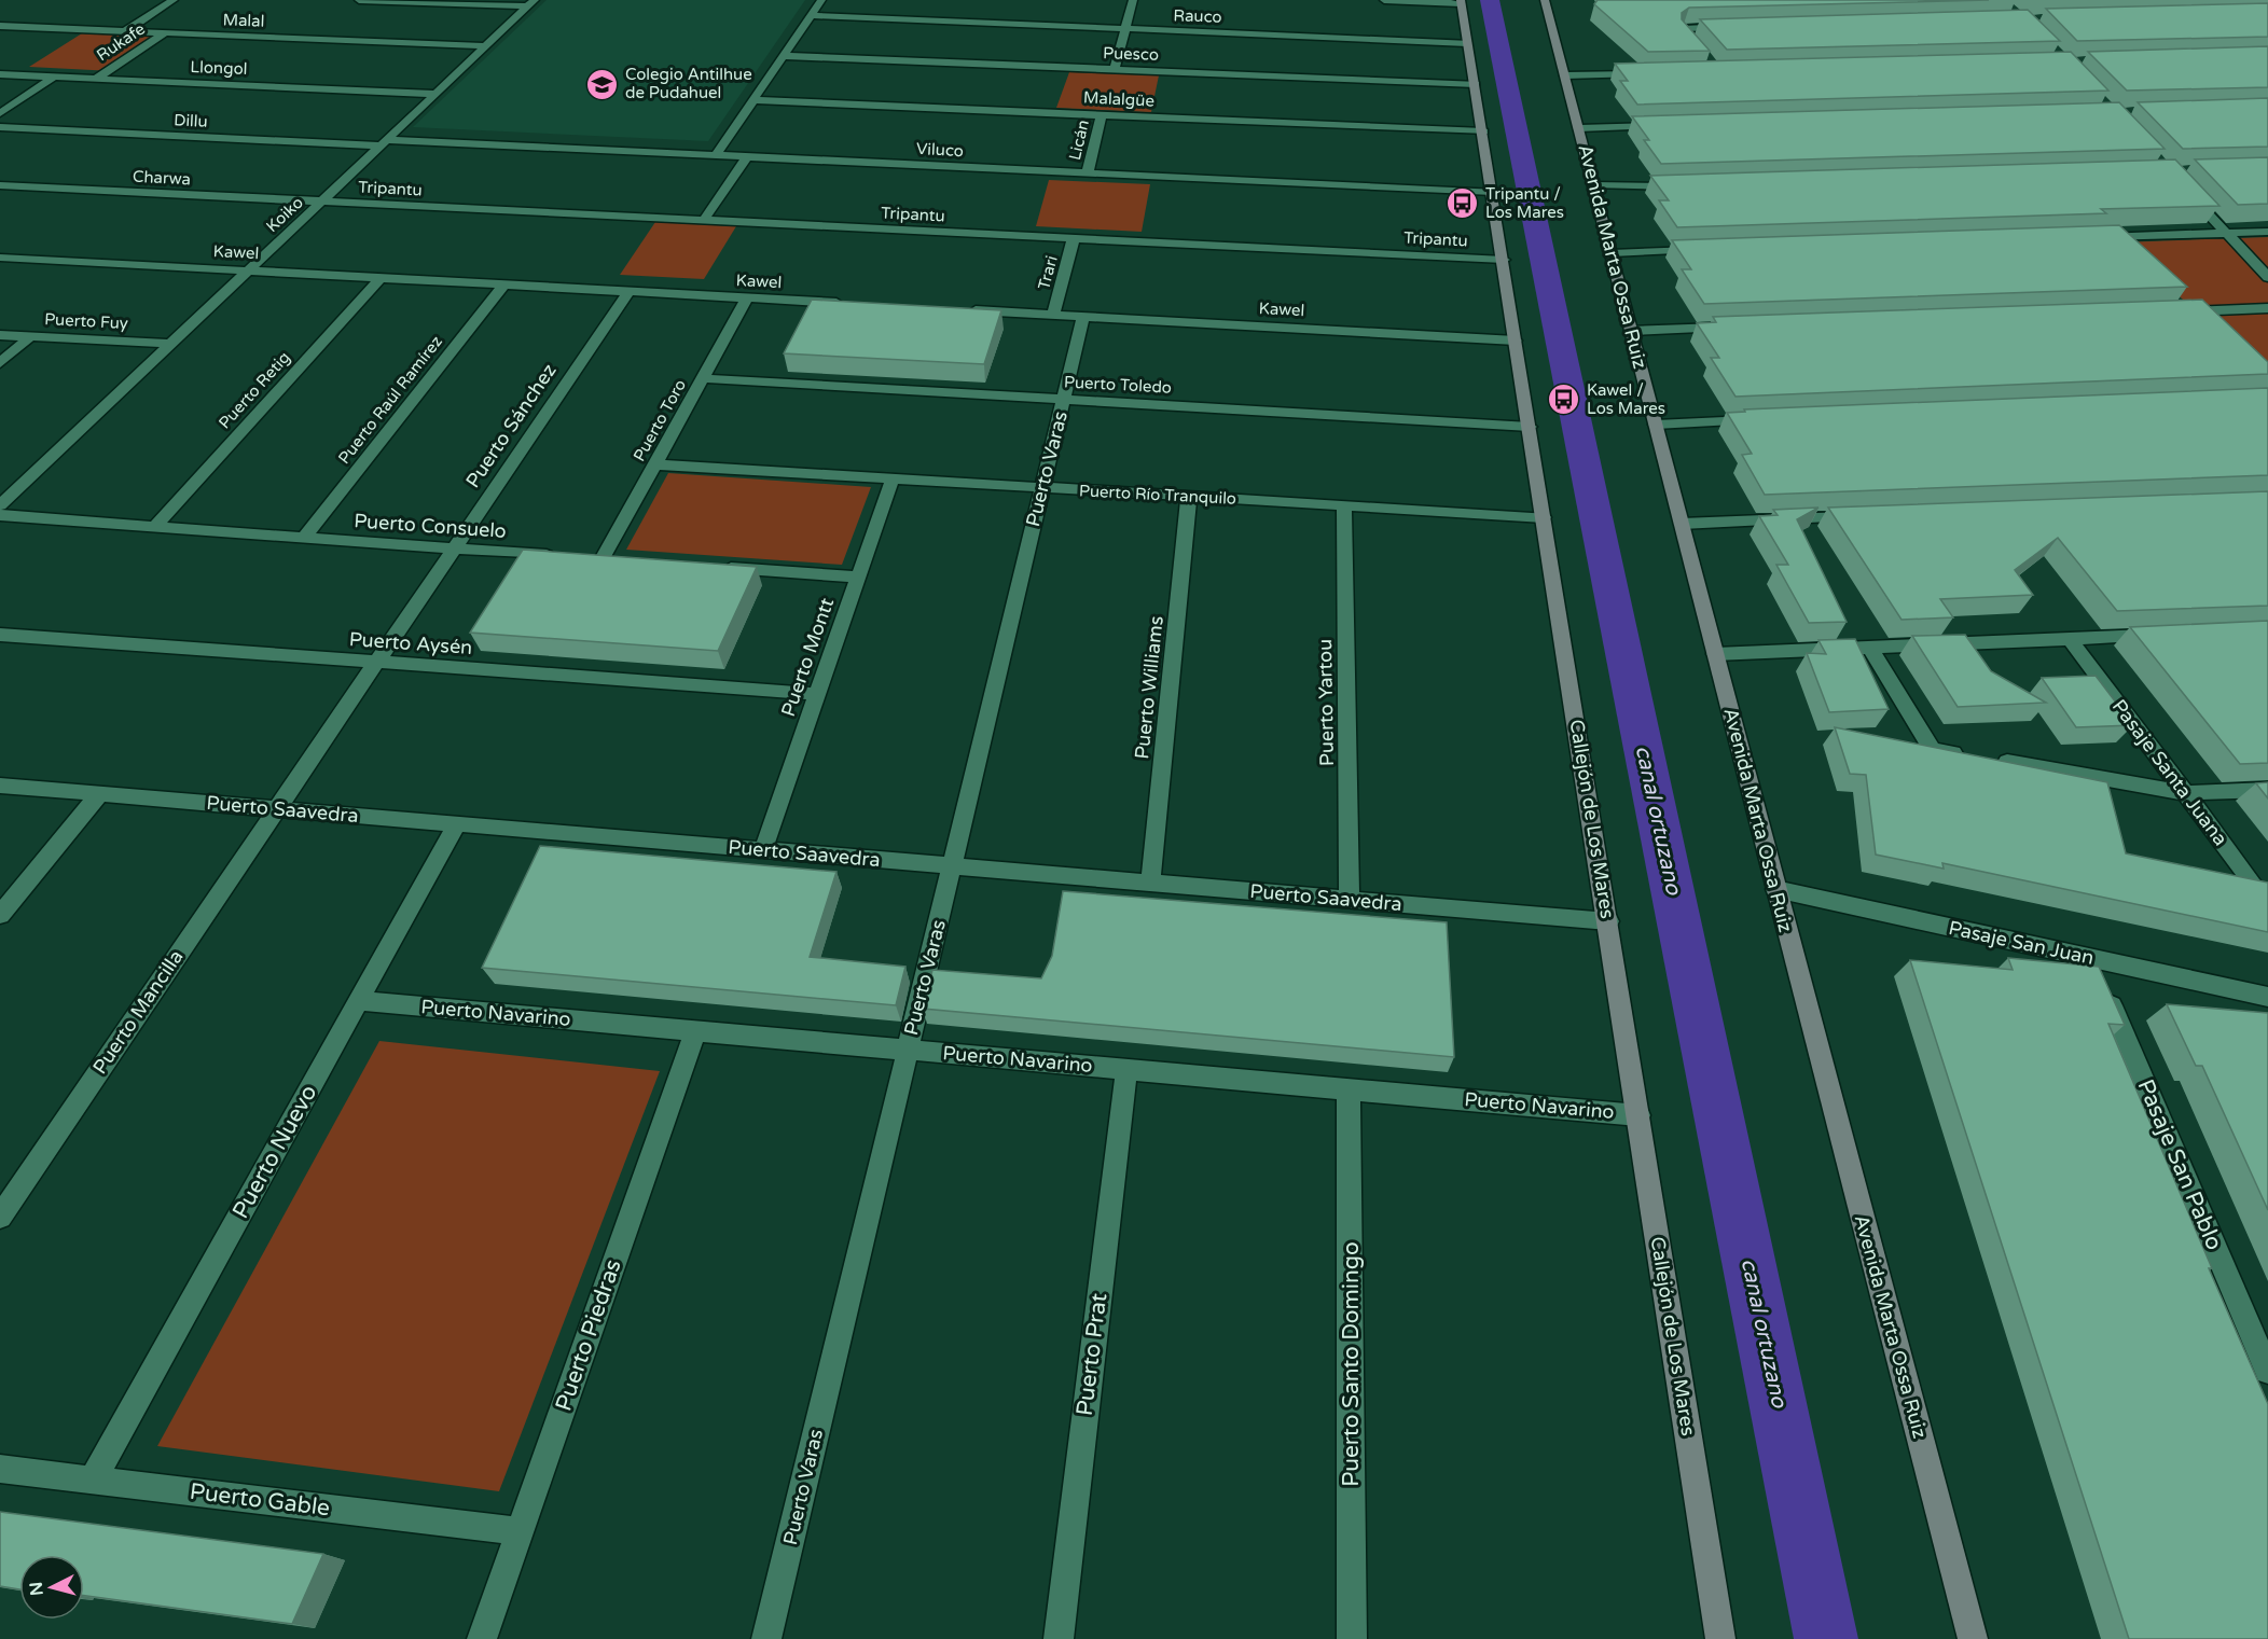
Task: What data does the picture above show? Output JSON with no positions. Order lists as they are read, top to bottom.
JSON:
{
  "streets": {
    "street": [
      "Rauco",
      "Malal",
      "Rukafe",
      "Puesco",
      "Llongol",
      "Malalgüe",
      "Dillu",
      "Licán",
      "Viluco",
      "Charwa",
      "Tripantu",
      "Koiko",
      "Kawel",
      "Avenida Marta Ossa Ruiz",
      "Trari",
      "Puerto Fuy",
      "Puerto Toledo",
      "Puerto Retig",
      "Puerto Raúl Ramírez",
      "Puerto Toro",
      "Puerto Sánchez",
      "Puerto Varas",
      "Puerto Río Tranquilo",
      "Puerto Consuelo",
      "Puerto Aysén",
      "Puerto Montt",
      "Puerto Williams",
      "Puerto Yartou",
      "Pasaje Santa Juana",
      "Puerto Saavedra",
      "Callejón de Los Mares",
      "Pasaje San Juan",
      "Puerto Mancilla",
      "Puerto Navarino",
      "Puerto Nuevo",
      "Pasaje San Pablo",
      "Puerto Piedras",
      "Puerto Prat",
      "Puerto Santo Domingo",
      "Puerto Gable"
    ]
  },
  "crossings": [
    ["Rauco", "Callejón de Los Mares"],
    ["Malal", "Rukafe"],
    ["Malal", "Koiko"],
    ["Rukafe", "Llongol"],
    ["Puesco", "Callejón de Los Mares"],
    ["Llongol", "Koiko"],
    ["Malalgüe", "Licán"],
    ["Malalgüe", "Callejón de Los Mares"],
    ["Dillu", "Viluco"],
    ["Dillu", "Koiko"],
    ["Licán", "Viluco"],
    ["Viluco", "Koiko"],
    ["Viluco", "Callejón de Los Mares"],
    ["Charwa", "Tripantu"],
    ["Charwa", "Koiko"],
    ["Tripantu", "Koiko"],
    ["Tripantu", "Trari"],
    ["Tripantu", "Callejón de Los Mares"],
    ["Koiko", "Kawel"],
    ["Koiko", "Puerto Fuy"],
    ["Kawel", "Trari"],
    ["Kawel", "Puerto Retig"],
    ["Kawel", "Puerto Raúl Ramírez"],
    ["Kawel", "Puerto Toro"],
    ["Kawel", "Puerto Sánchez"],
    ["Kawel", "Puerto Varas"],
    ["Kawel", "Callejón de Los Mares"],
    ["Avenida Marta Ossa Ruiz", "Pasaje San Juan"],
    ["Puerto Toledo", "Puerto Toro"],
    ["Puerto Toledo", "Puerto Varas"],
    ["Puerto Toledo", "Callejón de Los Mares"],
    ["Puerto Retig", "Puerto Consuelo"],
    ["Puerto Raúl Ramírez", "Puerto Consuelo"],
    ["Puerto Toro", "Puerto Río Tranquilo"],
    ["Puerto Sánchez", "Puerto Consuelo"],
    ["Puerto Sánchez", "Puerto Aysén"],
    ["Puerto Sánchez", "Puerto Saavedra"],
    ["Puerto Sánchez", "Puerto Mancilla"],
    ["Puerto Varas", "Puerto Río Tranquilo"],
    ["Puerto Varas", "Puerto Saavedra"],
    ["Puerto Varas", "Puerto Navarino"],
    ["Puerto Río Tranquilo", "Puerto Montt"],
    ["Puerto Río Tranquilo", "Puerto Williams"],
    ["Puerto Río Tranquilo", "Puerto Yartou"],
    ["Puerto Río Tranquilo", "Callejón de Los Mares"],
    ["Puerto Aysén", "Puerto Montt"],
    ["Puerto Montt", "Puerto Saavedra"],
    ["Puerto Williams", "Puerto Saavedra"],
    ["Puerto Yartou", "Puerto Saavedra"],
    ["Puerto Saavedra", "Callejón de Los Mares"],
    ["Puerto Saavedra", "Puerto Mancilla"],
    ["Puerto Saavedra", "Puerto Nuevo"],
    ["Callejón de Los Mares", "Puerto Navarino"],
    ["Pasaje San Juan", "Pasaje San Pablo"],
    ["Puerto Navarino", "Puerto Nuevo"],
    ["Puerto Navarino", "Puerto Piedras"],
    ["Puerto Navarino", "Puerto Prat"],
    ["Puerto Navarino", "Puerto Santo Domingo"],
    ["Puerto Nuevo", "Puerto Gable"],
    ["Puerto Piedras", "Puerto Gable"]
  ],
  "water": ["canal ortuzano"],
  "places": {
    "school or university": ["Colegio Antilhue de Pudahuel"],
    "bus stop": ["Tripantu / Los Mares", "Kawel / Los Mares"]
  },
  "north": "left"
}
